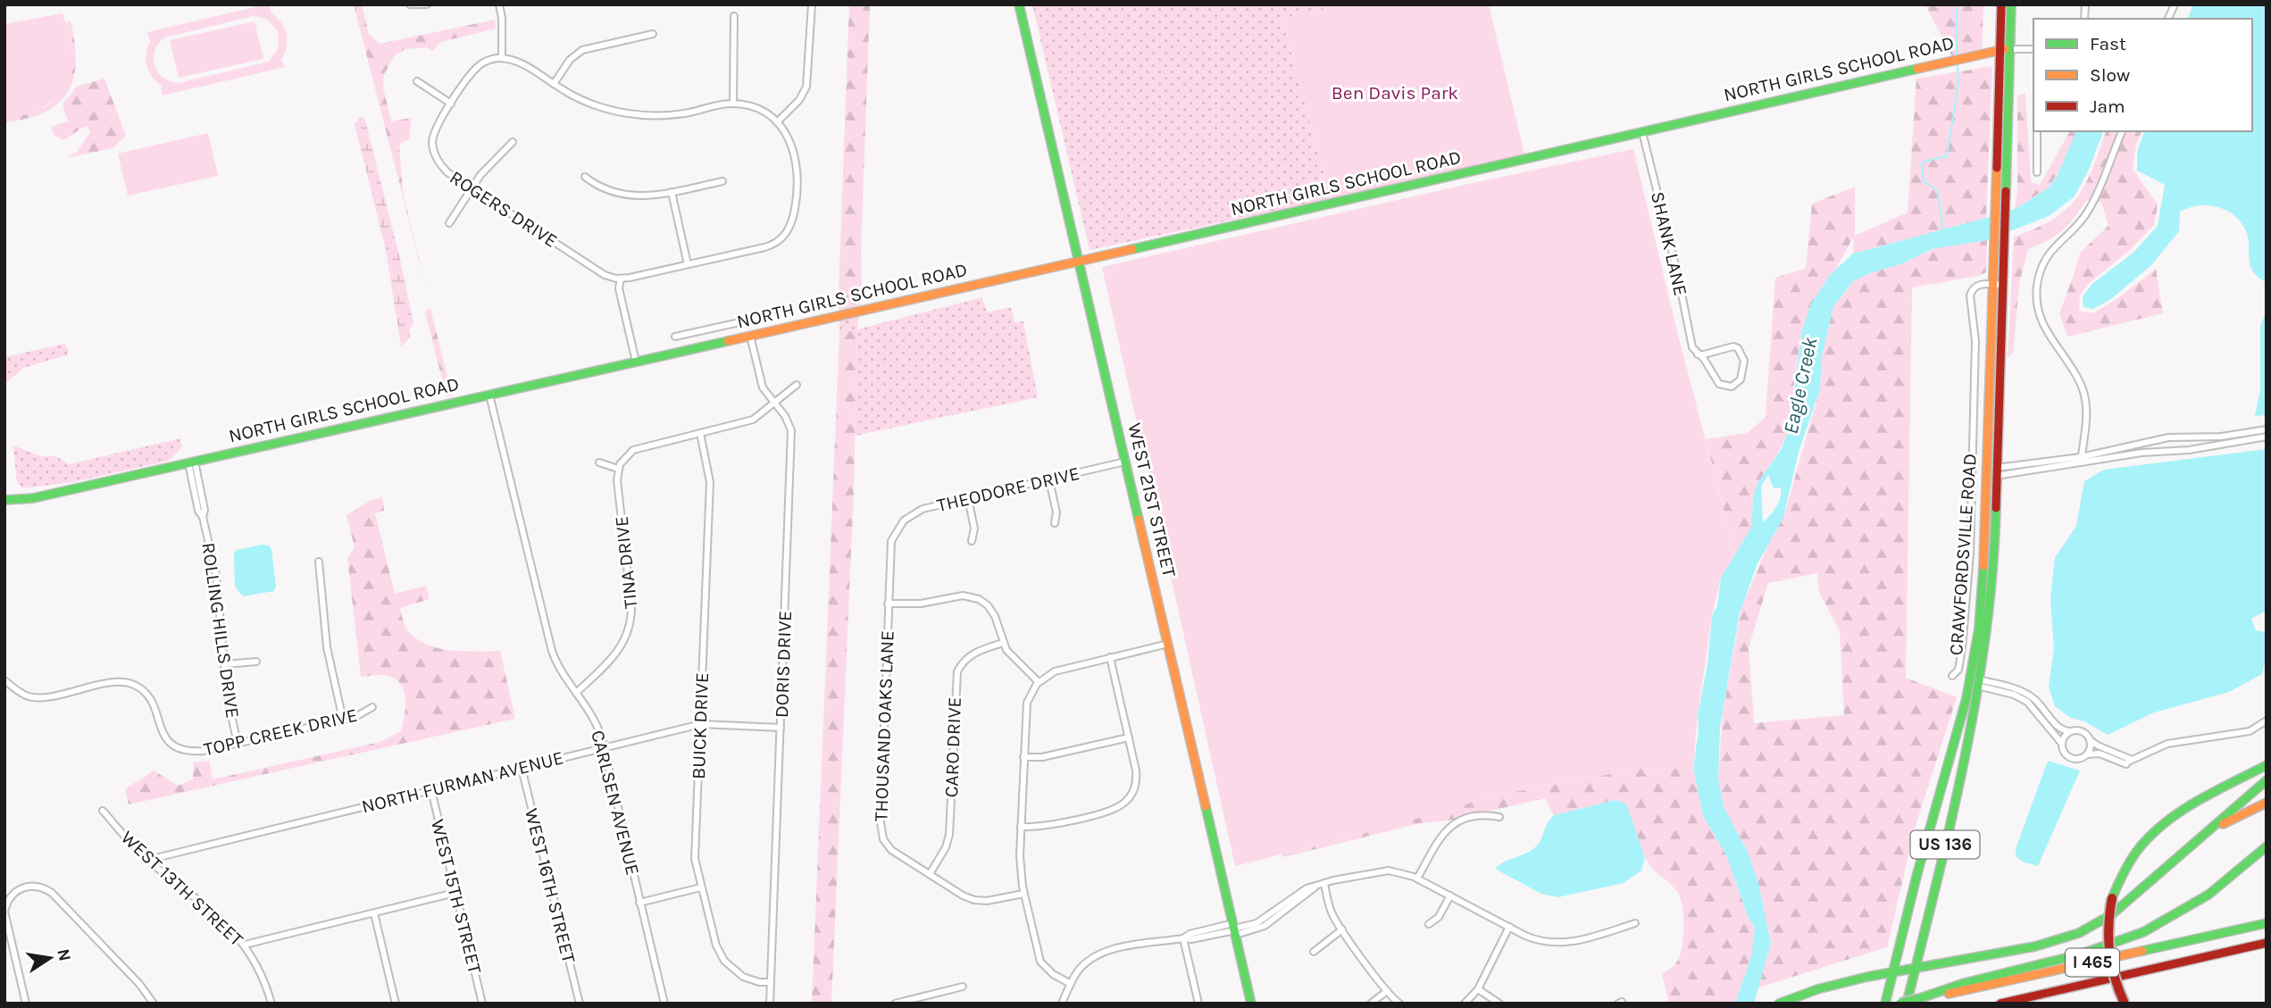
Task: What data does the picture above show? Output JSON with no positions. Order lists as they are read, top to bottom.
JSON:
{
  "streets": {
    "main road": [
      "NORTH GIRLS SCHOOL ROAD",
      "WEST 21ST STREET",
      "CRAWFORDSVILLE ROAD",
      "US 136",
      "I 465"
    ],
    "street": [
      "ROGERS DRIVE",
      "SHANK LANE",
      "THEODORE DRIVE",
      "TINA DRIVE",
      "ROLLING HILLS DRIVE",
      "DORIS DRIVE",
      "BUICK DRIVE",
      "THOUSAND OAKS LANE",
      "TOPP CREEK DRIVE",
      "CARO DRIVE",
      "NORTH FURMAN AVENUE",
      "CARLSEN AVENUE",
      "WEST 16TH STREET",
      "WEST 13TH STREET",
      "WEST 15TH STREET"
    ]
  },
  "crossings": [
    ["NORTH GIRLS SCHOOL ROAD", "SHANK LANE"],
    ["NORTH GIRLS SCHOOL ROAD", "WEST 21ST STREET"],
    ["NORTH GIRLS SCHOOL ROAD", "CRAWFORDSVILLE ROAD"],
    ["NORTH GIRLS SCHOOL ROAD", "ROLLING HILLS DRIVE"],
    ["NORTH GIRLS SCHOOL ROAD", "DORIS DRIVE"],
    ["NORTH GIRLS SCHOOL ROAD", "CARLSEN AVENUE"],
    ["THEODORE DRIVE", "WEST 21ST STREET"],
    ["THEODORE DRIVE", "THOUSAND OAKS LANE"],
    ["TINA DRIVE", "CARLSEN AVENUE"],
    ["ROLLING HILLS DRIVE", "TOPP CREEK DRIVE"],
    ["DORIS DRIVE", "BUICK DRIVE"],
    ["DORIS DRIVE", "NORTH FURMAN AVENUE"],
    ["BUICK DRIVE", "NORTH FURMAN AVENUE"],
    ["THOUSAND OAKS LANE", "CARO DRIVE"],
    ["NORTH FURMAN AVENUE", "CARLSEN AVENUE"],
    ["NORTH FURMAN AVENUE", "WEST 16TH STREET"],
    ["NORTH FURMAN AVENUE", "WEST 13TH STREET"],
    ["NORTH FURMAN AVENUE", "WEST 15TH STREET"]
  ],
  "water": ["Eagle Creek"],
  "parks": ["Ben Davis Park"],
  "legend": ["Fast", "Slow", "Jam"],
  "north": "right"
}
